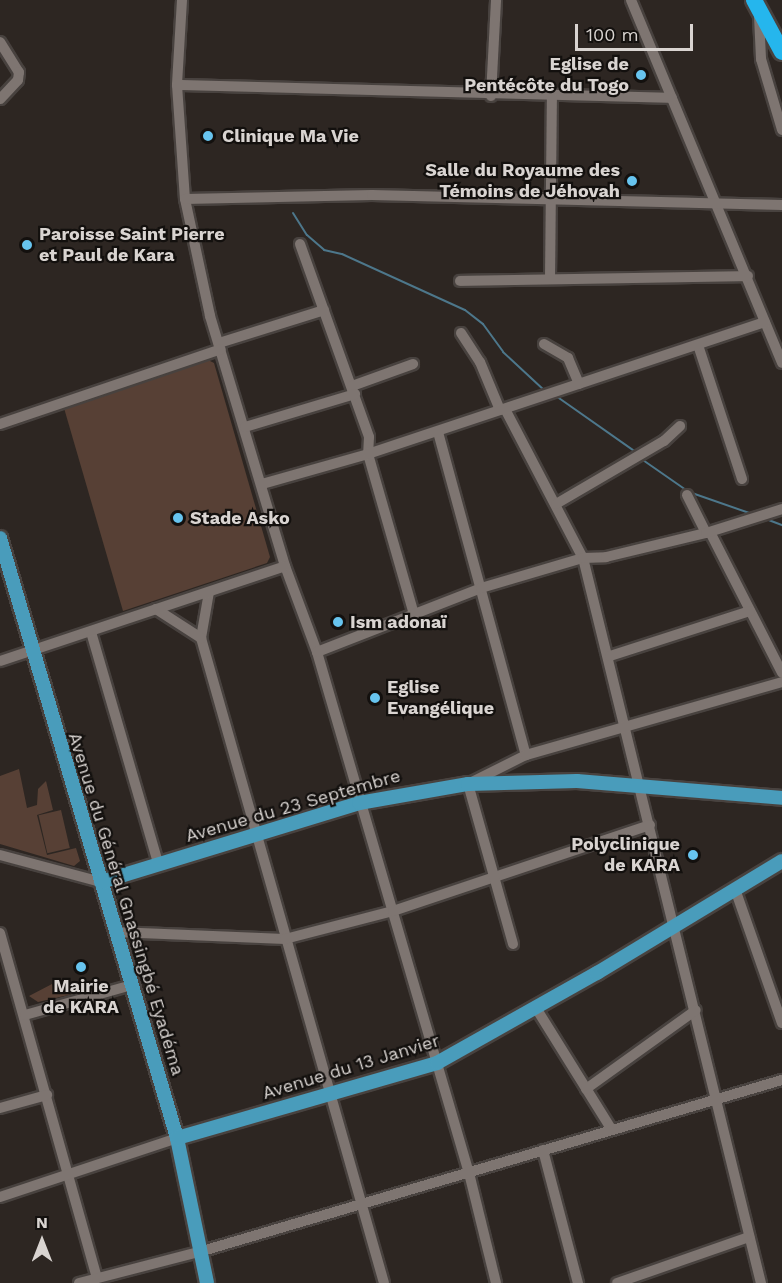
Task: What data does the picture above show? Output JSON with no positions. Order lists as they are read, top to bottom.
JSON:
{
  "streets": {
    "main road": ["Avenue du 23 Septembre", "Avenue du Général Gnassingbé Eyadéma", "Avenue du 13 Janvier"]
  },
  "crossings": [
    ["Avenue du 23 Septembre", "Avenue du Général Gnassingbé Eyadéma"],
    ["Avenue du Général Gnassingbé Eyadéma", "Avenue du 13 Janvier"]
  ],
  "places": [
    "Eglise de Pentécôte du Togo",
    "Clinique Ma Vie",
    "Salle du Royaume des Témoins de Jéhovah",
    "Paroisse Saint Pierre et Paul de Kara",
    "Stade Asko",
    "Ism adonaï",
    "Eglise Evangélique",
    "Polyclinique de KARA",
    "Mairie de KARA"
  ],
  "scale_bar": "100 m",
  "north": "top"
}
